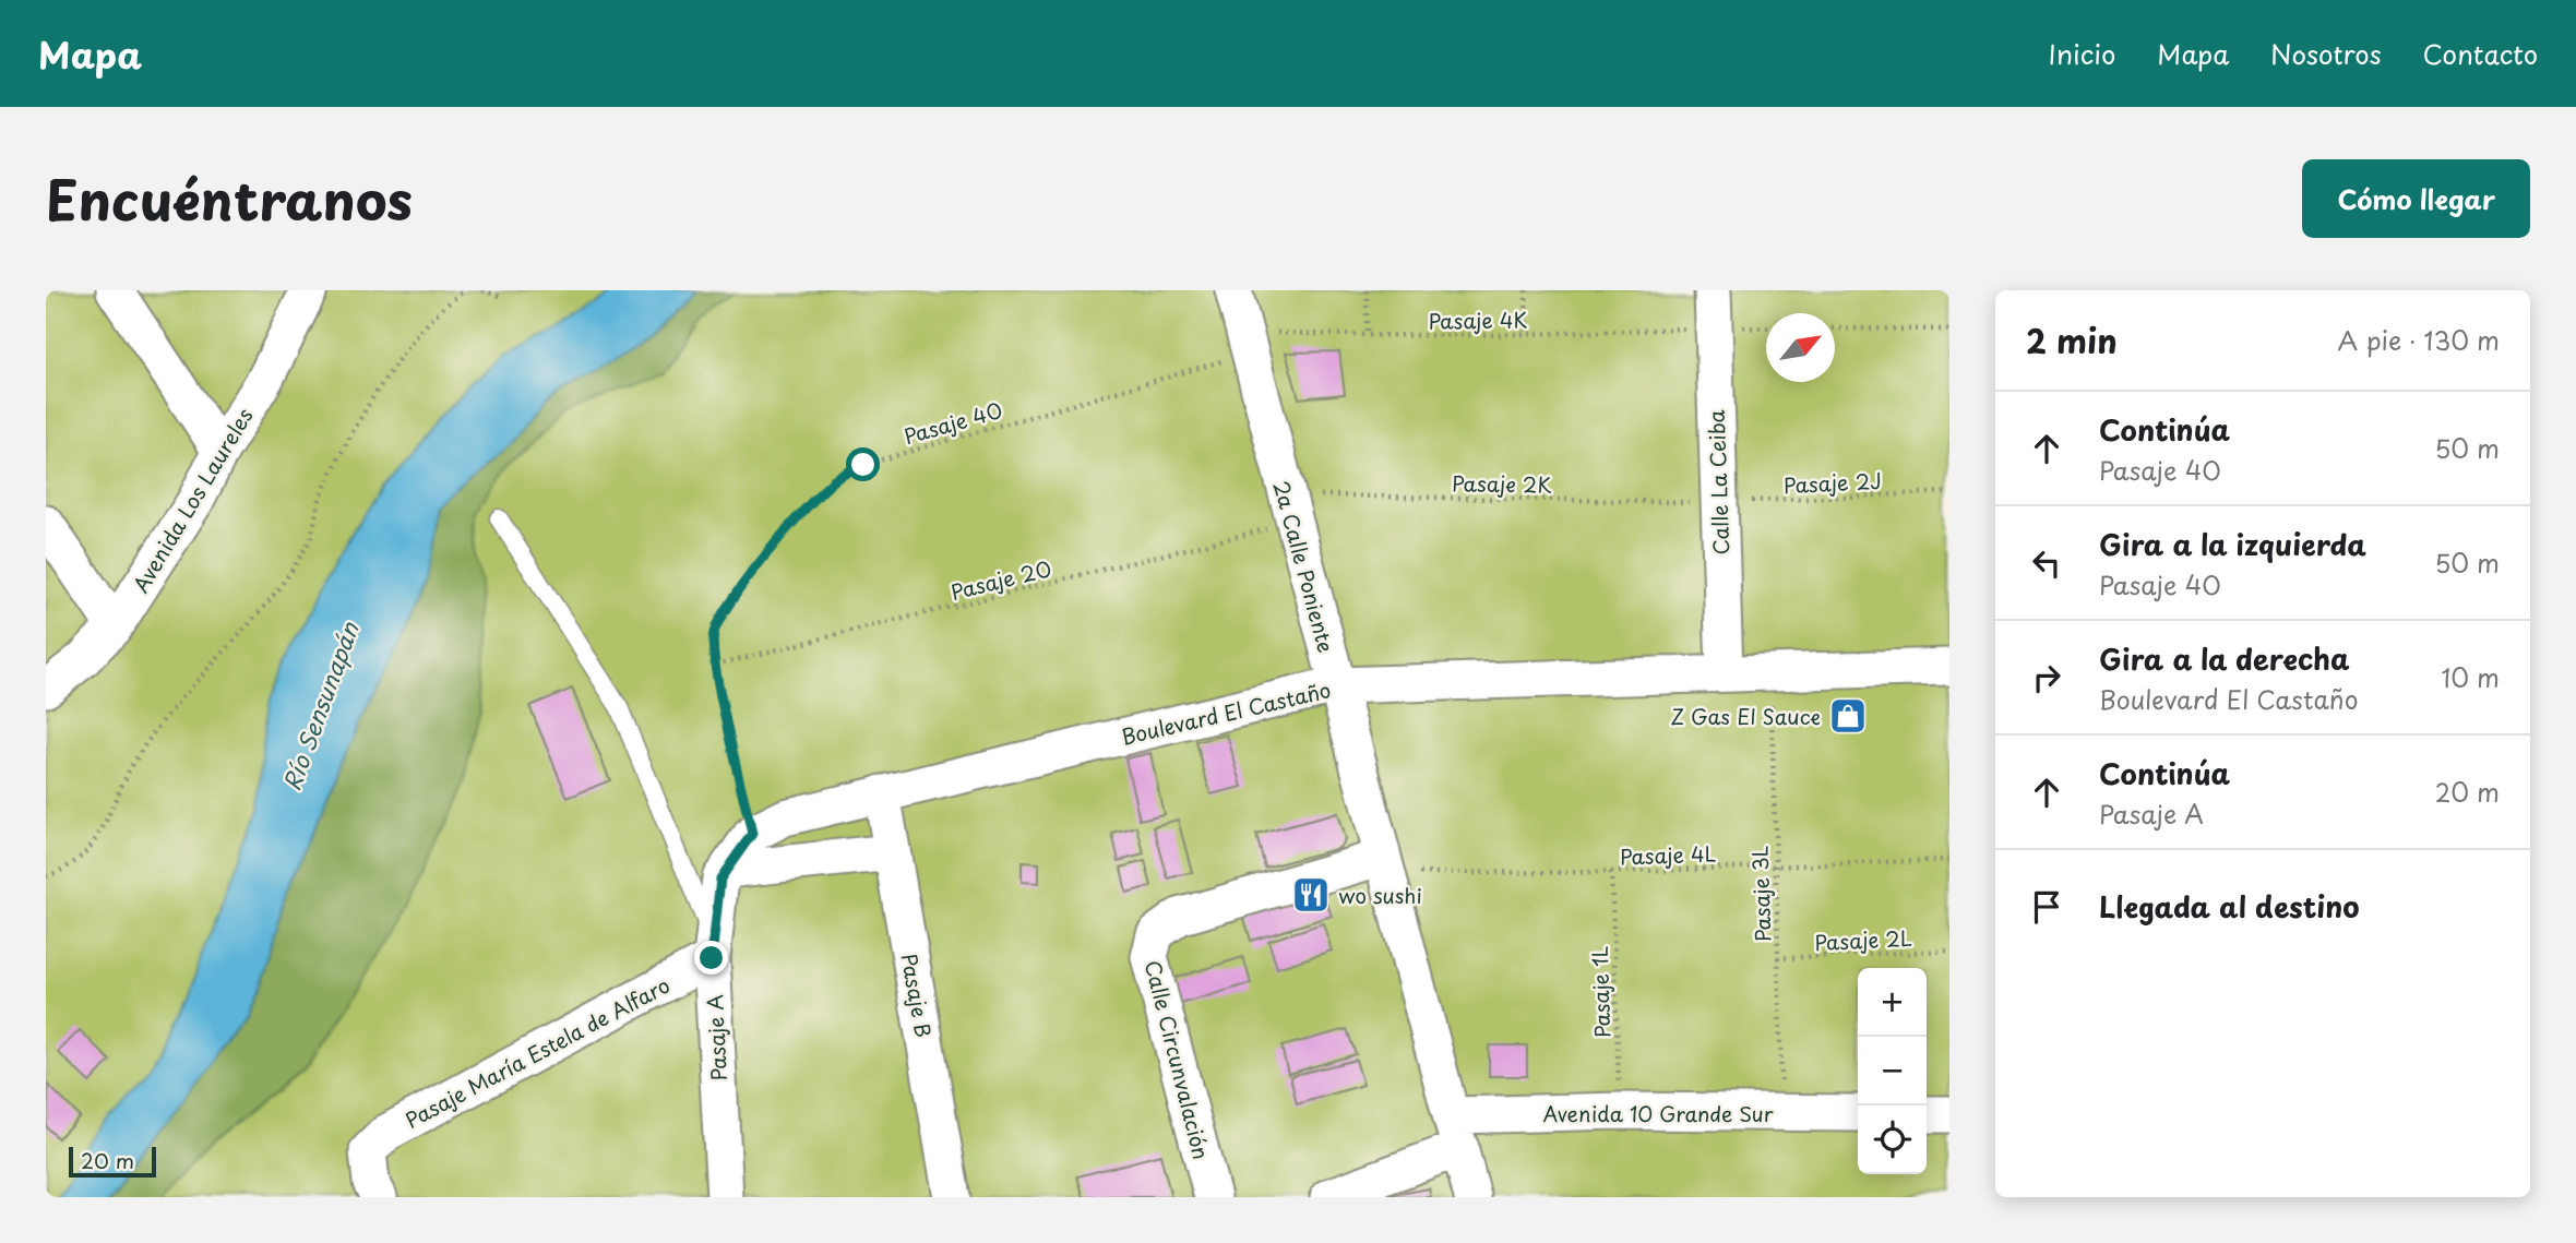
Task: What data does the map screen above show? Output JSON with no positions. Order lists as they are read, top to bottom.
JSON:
{
  "streets": {
    "street": [
      "Calle La Ceiba",
      "Avenida Los Laureles",
      "2a Calle Poniente",
      "Boulevard El Castaño",
      "Pasaje B",
      "Pasaje A",
      "Pasaje María Estela de Alfaro",
      "Calle Circunvalación",
      "Avenida 10 Grande Sur"
    ],
    "path": [
      "Pasaje 4K",
      "Pasaje 4O",
      "Pasaje 2J",
      "Pasaje 2K",
      "Pasaje 2O",
      "Pasaje 4L",
      "Pasaje 3L",
      "Pasaje 2L",
      "Pasaje 1L"
    ]
  },
  "crossings": [
    ["Pasaje 4K", "Pasaje 4O"],
    ["Pasaje 4K", "Calle La Ceiba"],
    ["Pasaje 4K", "2a Calle Poniente"],
    ["Pasaje 4O", "2a Calle Poniente"],
    ["Pasaje 4O", "Pasaje 2O"],
    ["Pasaje 4O", "Boulevard El Castaño"],
    ["Calle La Ceiba", "Pasaje 2J"],
    ["Calle La Ceiba", "Pasaje 2K"],
    ["Calle La Ceiba", "Boulevard El Castaño"],
    ["Pasaje 2J", "Pasaje 2K"],
    ["Pasaje 2K", "2a Calle Poniente"],
    ["Pasaje 2K", "Pasaje 2O"],
    ["2a Calle Poniente", "Pasaje 2O"],
    ["2a Calle Poniente", "Boulevard El Castaño"],
    ["2a Calle Poniente", "Pasaje 4L"],
    ["2a Calle Poniente", "Calle Circunvalación"],
    ["2a Calle Poniente", "Avenida 10 Grande Sur"],
    ["Boulevard El Castaño", "Pasaje 3L"],
    ["Boulevard El Castaño", "Pasaje B"],
    ["Boulevard El Castaño", "Pasaje A"],
    ["Pasaje 4L", "Pasaje 3L"],
    ["Pasaje 4L", "Pasaje 1L"],
    ["Pasaje 4L", "Calle Circunvalación"],
    ["Pasaje 3L", "Pasaje 2L"],
    ["Pasaje 3L", "Avenida 10 Grande Sur"],
    ["Pasaje 1L", "Avenida 10 Grande Sur"],
    ["Pasaje A", "Pasaje María Estela de Alfaro"]
  ],
  "water": ["Río Sensunapán"],
  "places": {
    "shop": ["Z Gas El Sauce"],
    "restaurant": ["wo sushi"]
  },
  "scale_bar": "20 m",
  "north": "top right",
  "page": {
    "header": "Mapa",
    "nav": [
      "Inicio",
      "Mapa",
      "Nosotros",
      "Contacto"
    ],
    "title": "Encuéntranos",
    "buttons": "Cómo llegar",
    "heading": ["2 min", "A pie · 130 m"],
    "list": [
      ["Continúa", "Pasaje 4O", "50 m"],
      ["Gira a la izquierda", "Pasaje 4O", "50 m"],
      ["Gira a la derecha", "Boulevard El Castaño", "10 m"],
      ["Continúa", "Pasaje A", "20 m"],
      "Llegada al destino"
    ],
    "map_buttons": ["+", "−"],
    "scale": "20 m"
  }
}
